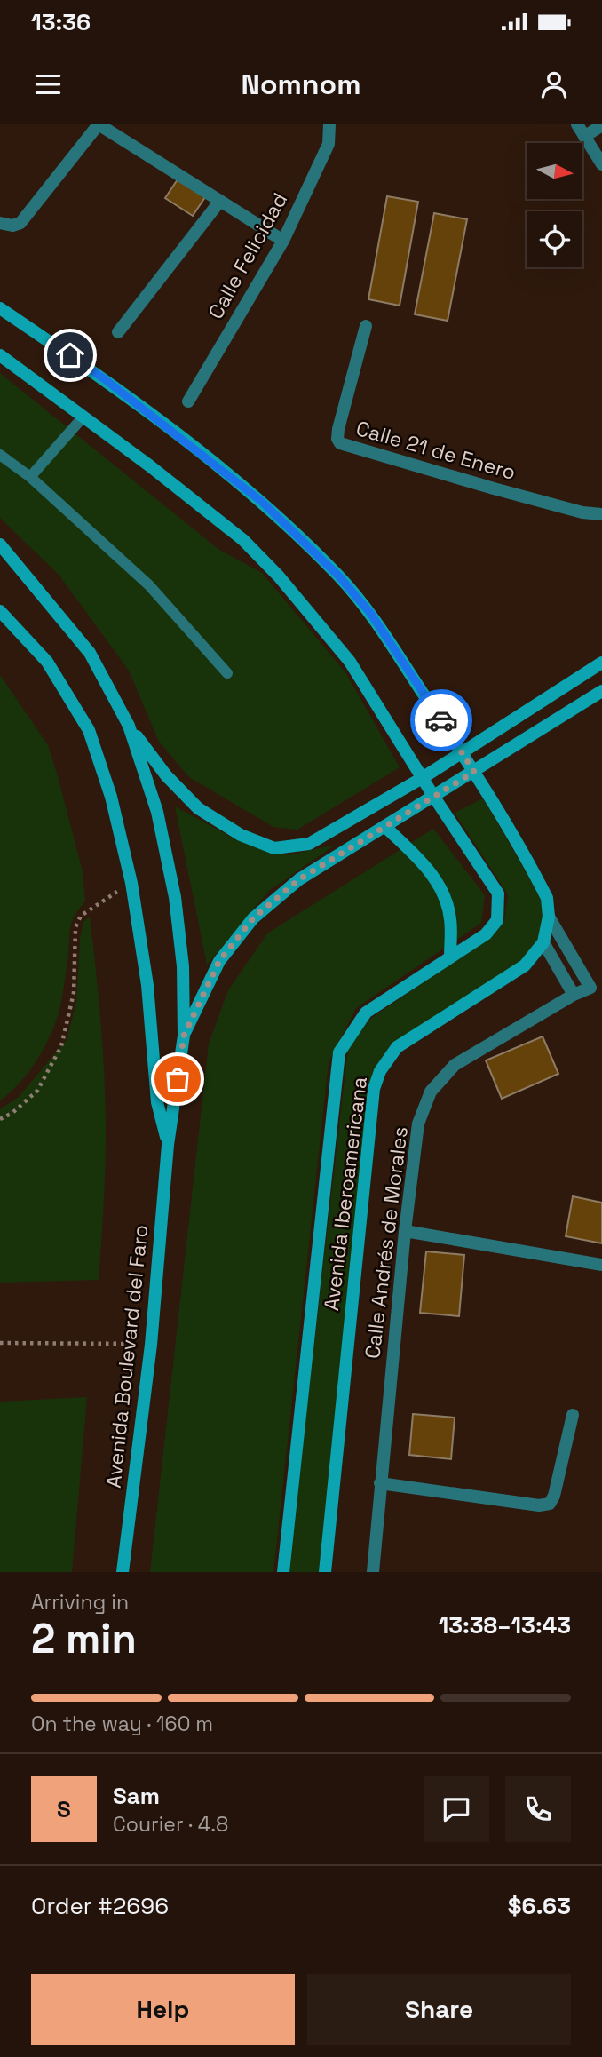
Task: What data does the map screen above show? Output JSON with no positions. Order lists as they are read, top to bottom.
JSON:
{
  "streets": {
    "street": [
      "Calle Felicidad",
      "Calle 21 de Enero",
      "Avenida Iberoamericana",
      "Calle Andrés de Morales",
      "Avenida Boulevard del Faro"
    ]
  },
  "crossings": [
    ["Avenida Iberoamericana", "Calle Andrés de Morales"]
  ],
  "north": "right",
  "page": {
    "status": "13:36",
    "header": "Nomnom",
    "heading": ["2 min", "Arriving in", "13:38–13:43"],
    "panel": [
      "Sam",
      "Courier · 4.8",
      "Order #2696",
      "$6.63"
    ],
    "bar": "On the way · 160 m",
    "round": "S",
    "buttons": ["Help", "Share"]
  }
}
